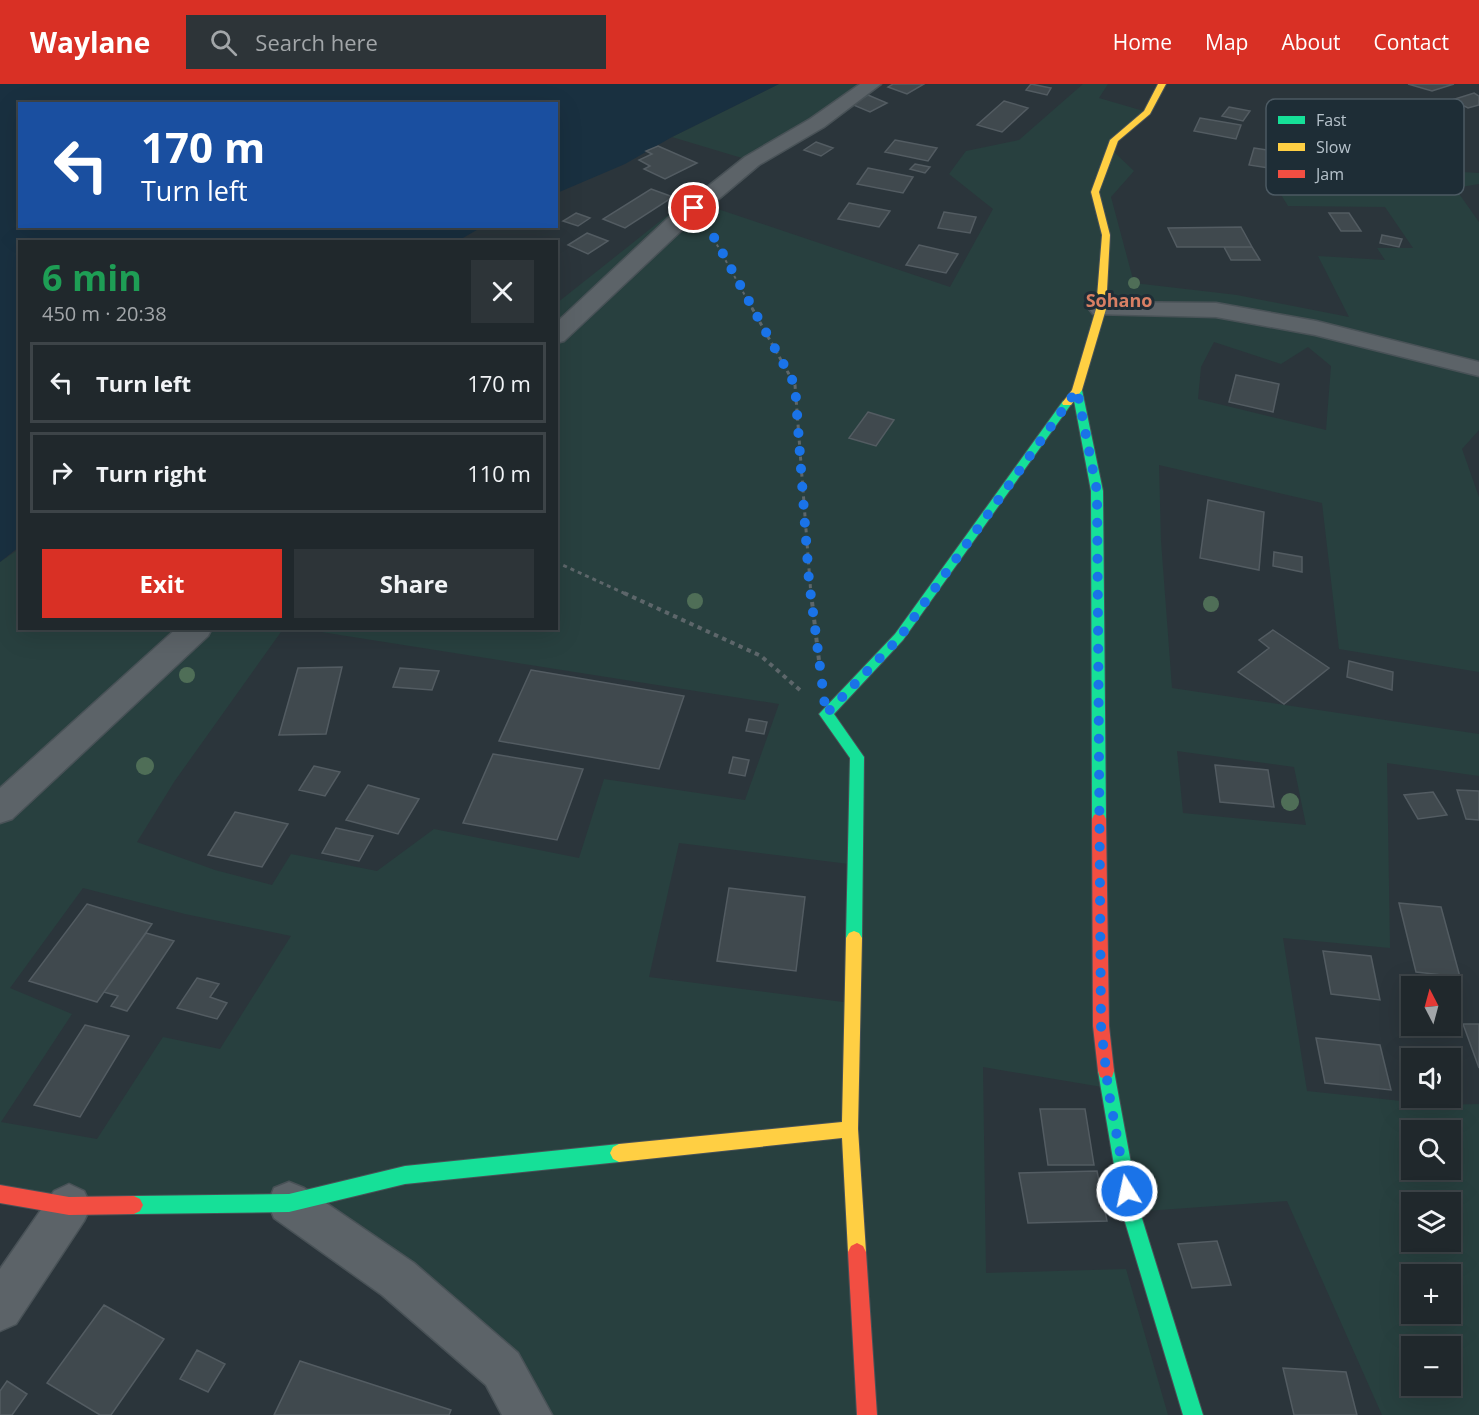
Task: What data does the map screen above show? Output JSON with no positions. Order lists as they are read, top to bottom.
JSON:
{
  "districts": ["Sohano"],
  "legend": ["Fast", "Slow", "Jam"],
  "north": "top",
  "page": {
    "header": "Waylane",
    "search": "Search here",
    "nav": [
      "Home",
      "Map",
      "About",
      "Contact"
    ],
    "turn": ["170 m", "Turn left"],
    "heading": ["6 min", "450 m · 20:38"],
    "list": [
      {
        "name": "Turn left",
        "value": "170 m"
      },
      {
        "name": "Turn right",
        "value": "110 m"
      }
    ],
    "buttons": ["Exit", "Share"],
    "map_buttons": ["+", "−"]
  }
}
